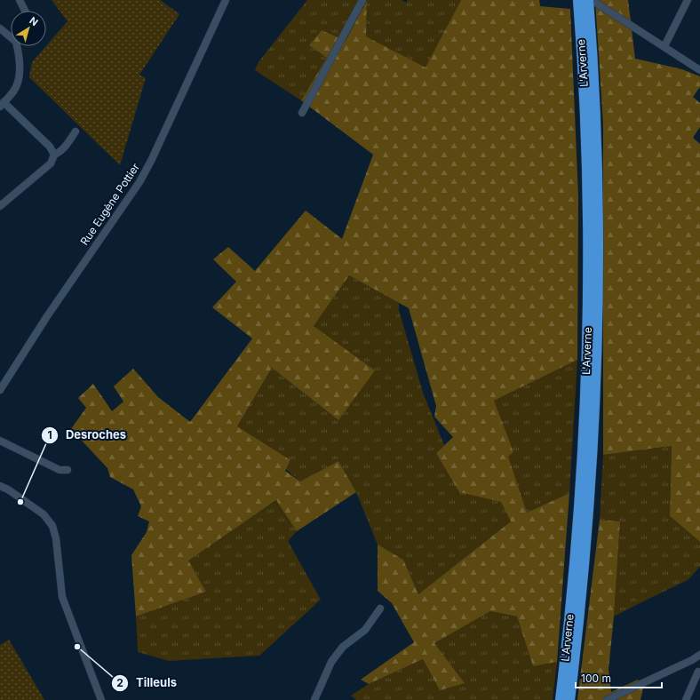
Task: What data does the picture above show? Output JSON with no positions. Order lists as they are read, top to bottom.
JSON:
{
  "streets": {
    "highway": ["L'Arverne"],
    "street": ["Rue Eugène Pottier"]
  },
  "places": ["Desroches", "Tilleuls"],
  "scale_bar": "100 m",
  "north": "top right"
}
